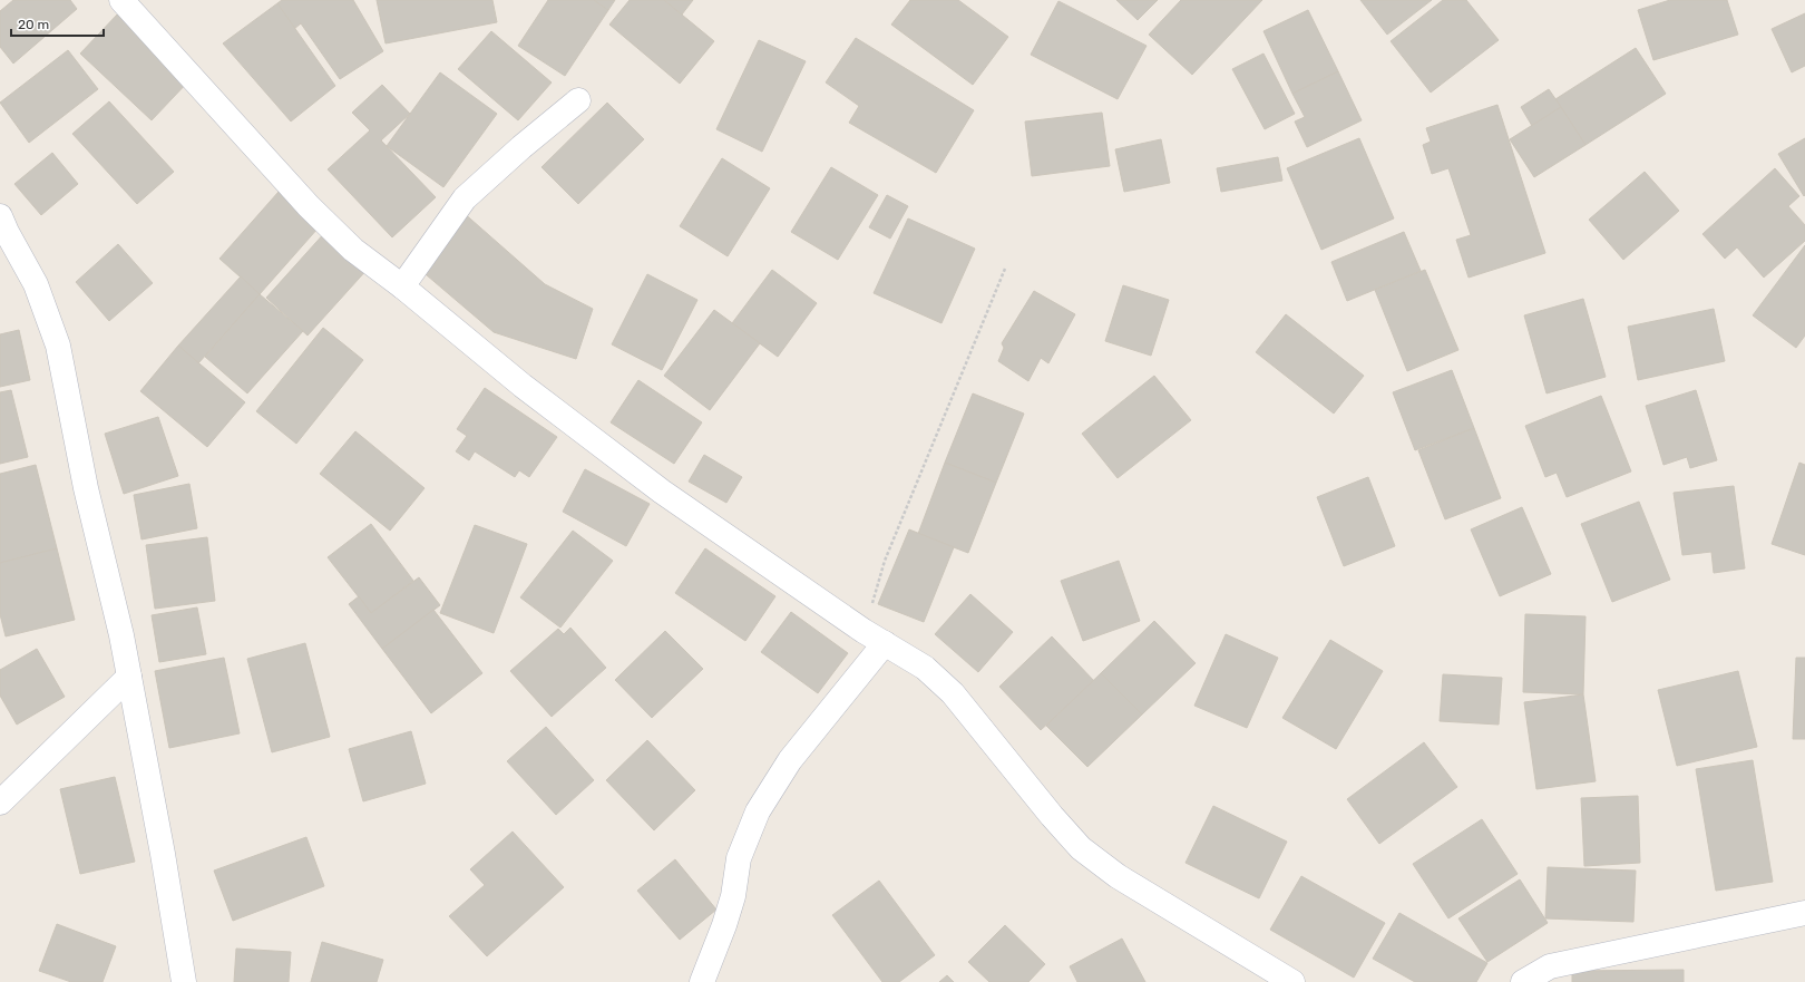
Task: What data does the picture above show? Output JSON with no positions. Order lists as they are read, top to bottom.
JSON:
{
  "scale_bar": "20 m"
}
